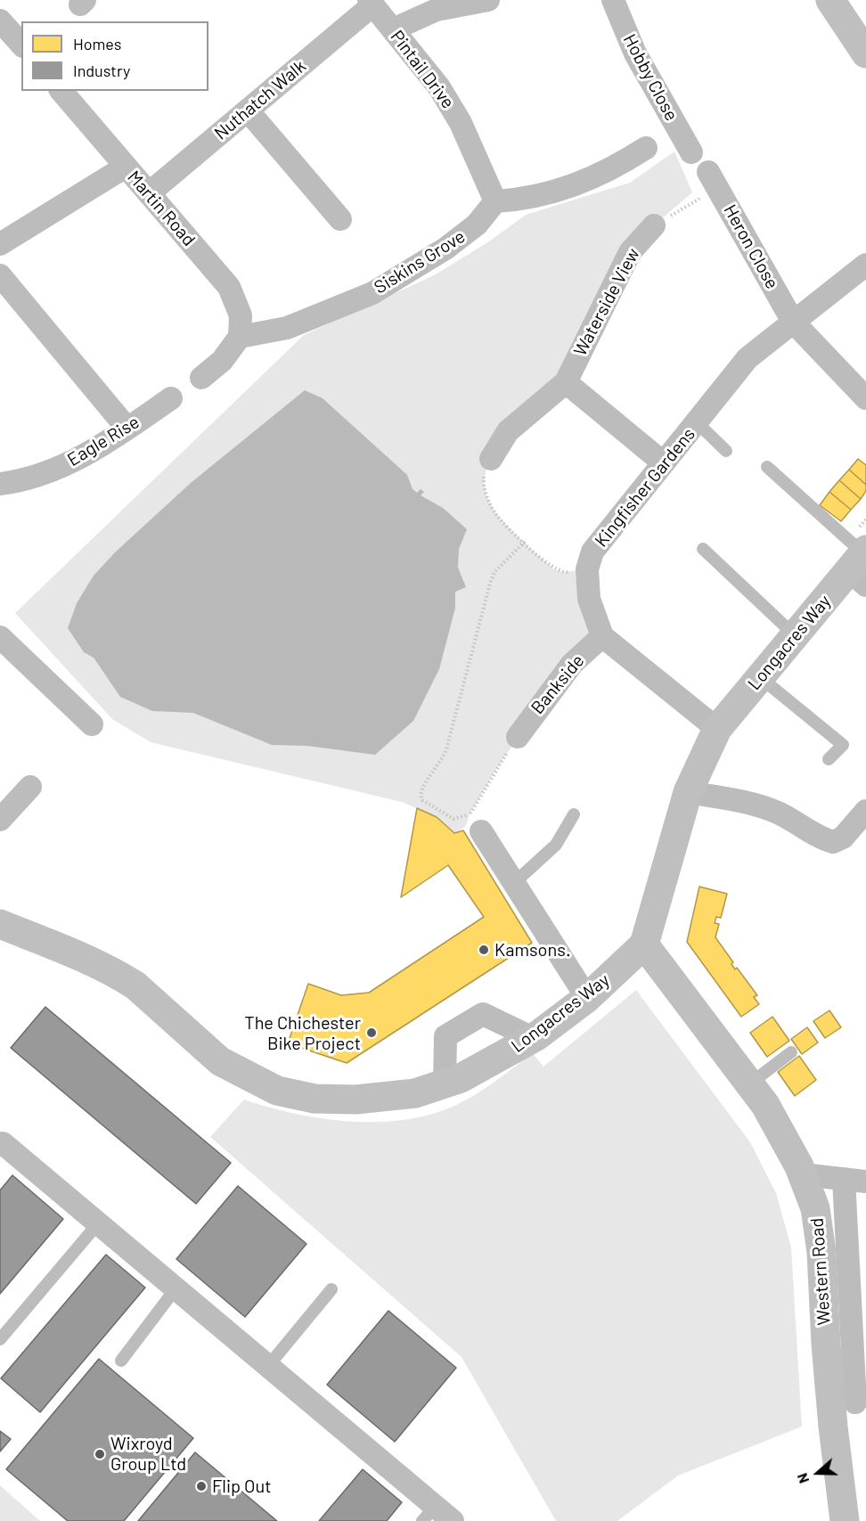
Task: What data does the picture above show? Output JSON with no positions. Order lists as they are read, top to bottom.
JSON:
{
  "streets": {
    "main road": ["Longacres Way", "Western Road"],
    "street": [
      "Pintail Drive",
      "Hobby Close",
      "Nuthatch Walk",
      "Martin Road",
      "Heron Close",
      "Siskins Grove",
      "Waterside View",
      "Eagle Rise",
      "Kingfisher Gardens",
      "Bankside"
    ]
  },
  "crossings": [
    ["Pintail Drive", "Nuthatch Walk"],
    ["Pintail Drive", "Siskins Grove"],
    ["Nuthatch Walk", "Martin Road"],
    ["Martin Road", "Siskins Grove"],
    ["Heron Close", "Kingfisher Gardens"],
    ["Kingfisher Gardens", "Bankside"],
    ["Longacres Way", "Western Road"]
  ],
  "places": [
    "Kamsons.",
    "The Chichester Bike Project",
    "Wixroyd Group Ltd",
    "Flip Out"
  ],
  "legend": ["Homes", "Industry"],
  "north": "left"
}
